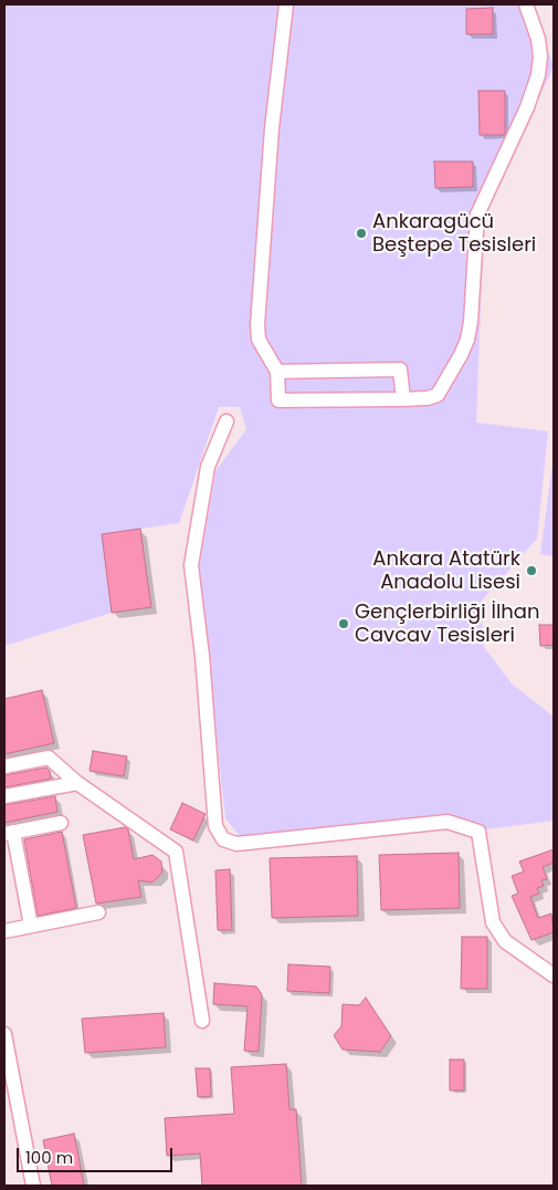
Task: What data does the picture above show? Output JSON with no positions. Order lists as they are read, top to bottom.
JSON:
{
  "places": ["Ankaragücü Beştepe Tesisleri", "Ankara Atatürk Anadolu Lisesi", "Gençlerbirliği İlhan Cavcav Tesisleri"],
  "scale_bar": "100 m"
}
